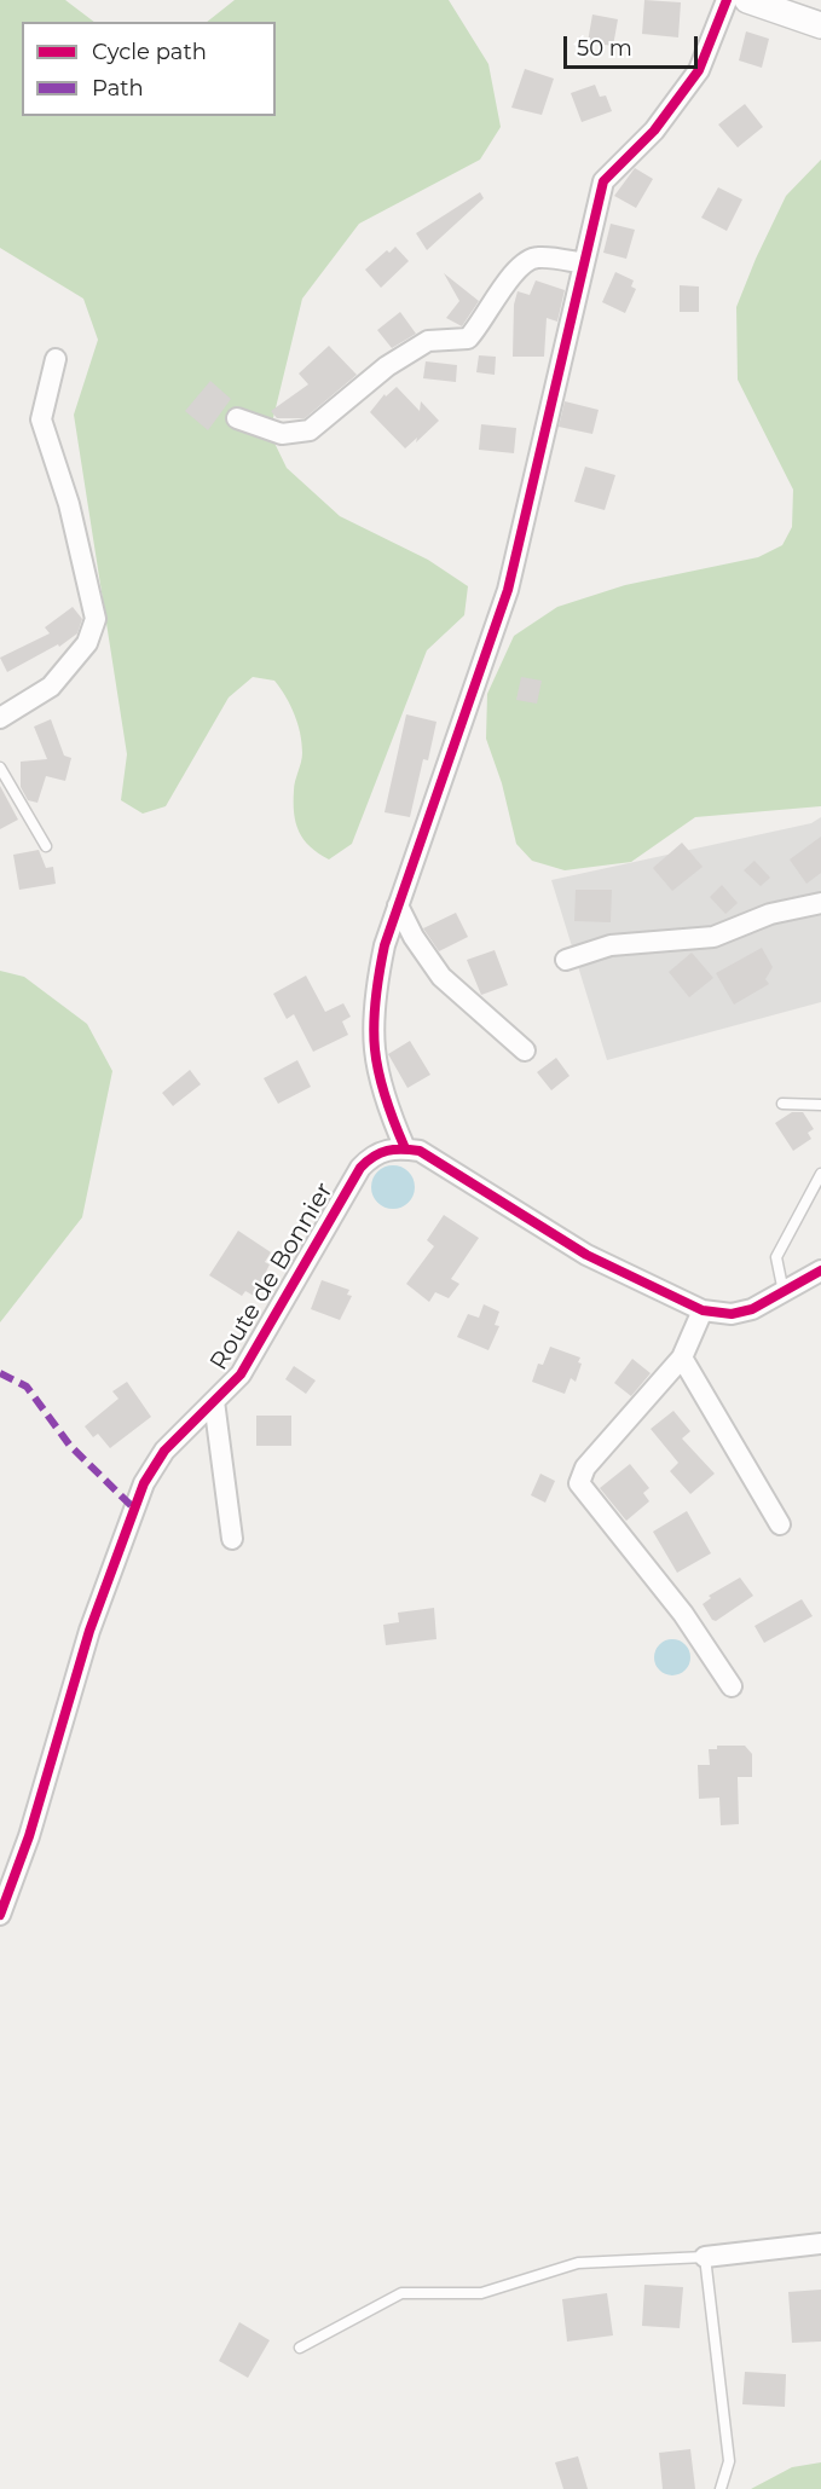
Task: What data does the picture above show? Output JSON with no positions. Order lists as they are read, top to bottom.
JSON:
{
  "streets": {
    "street": ["Route de Bonnier"]
  },
  "legend": ["Cycle path", "Path"],
  "scale_bar": "50 m"
}
